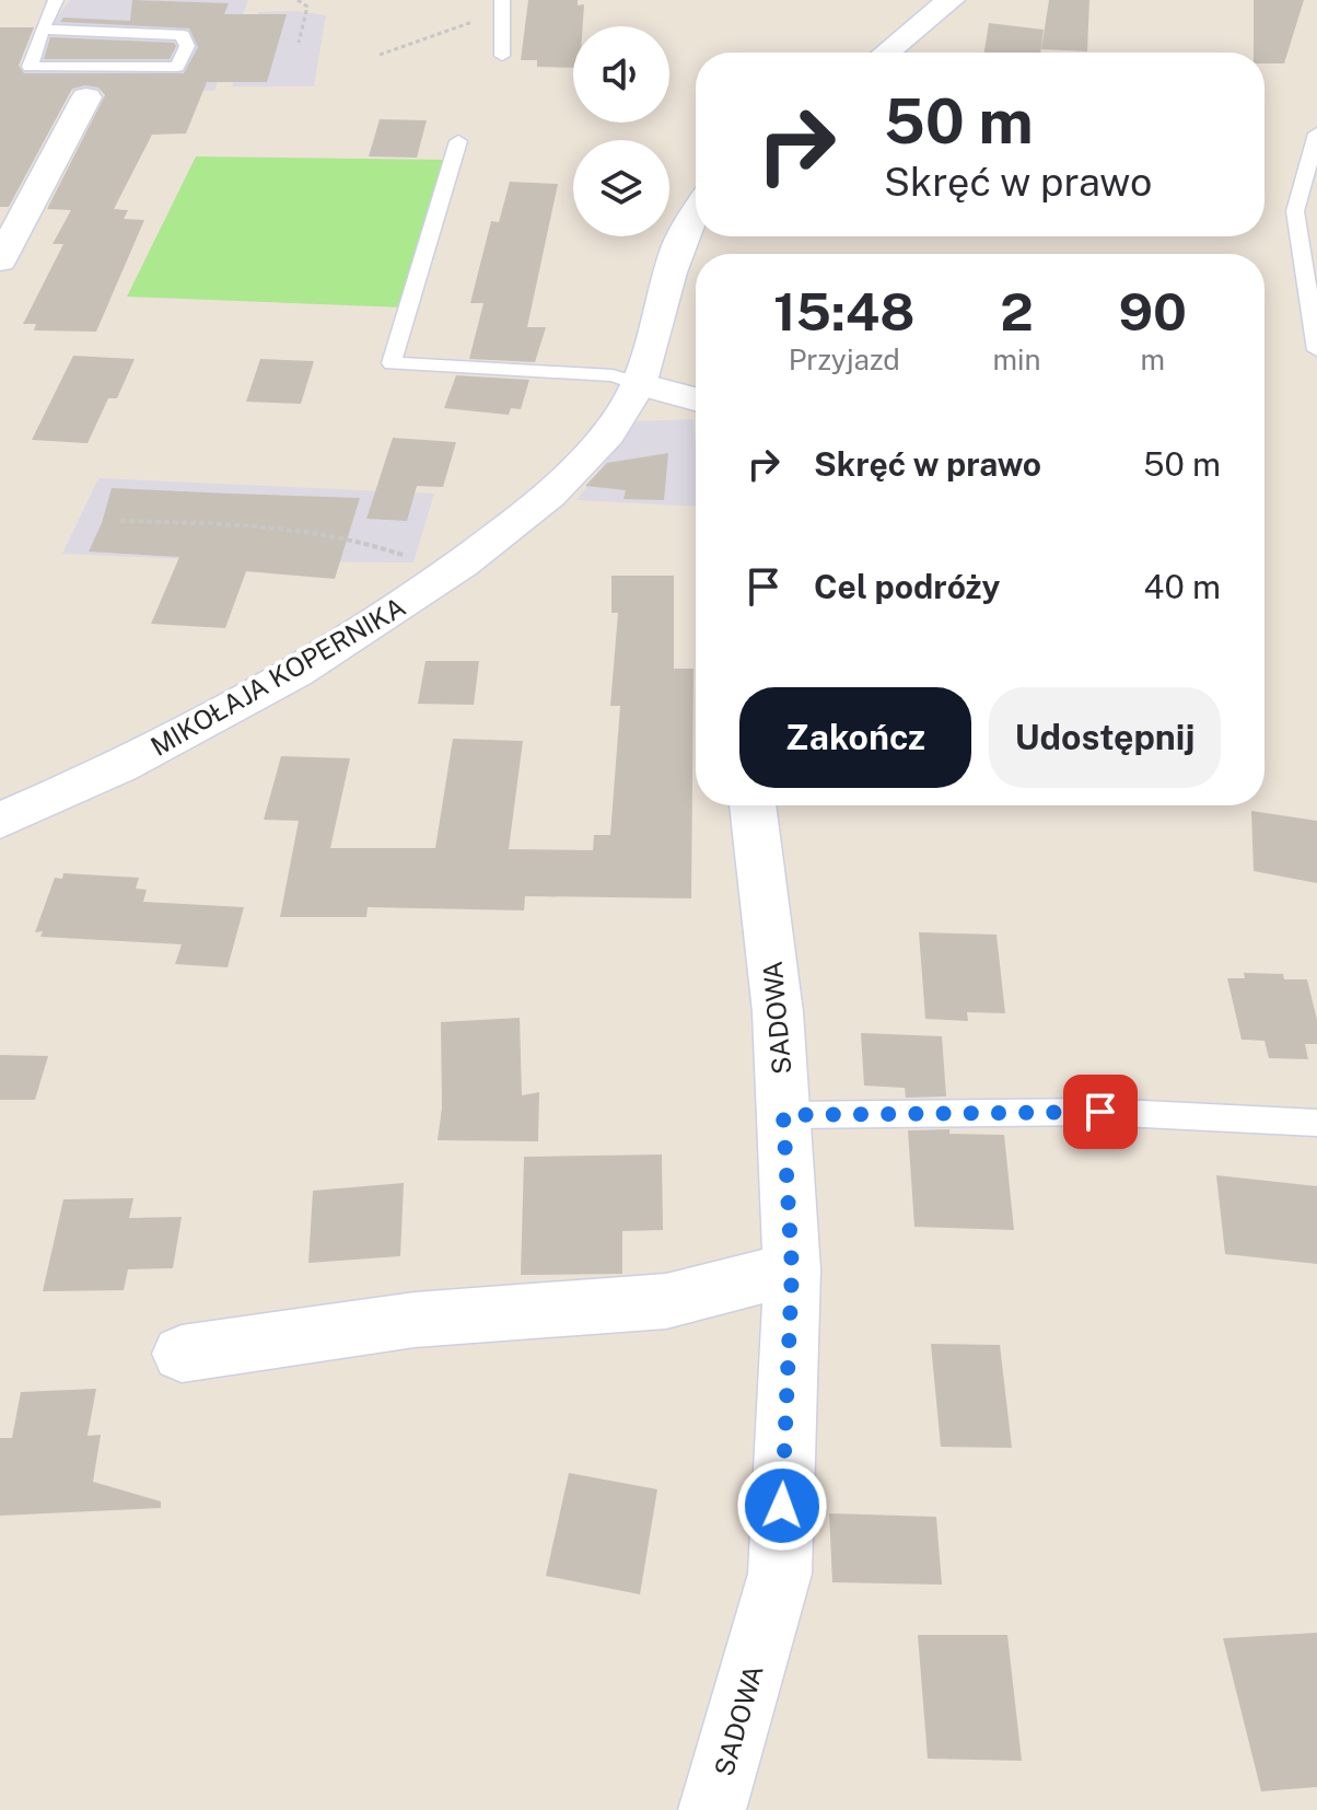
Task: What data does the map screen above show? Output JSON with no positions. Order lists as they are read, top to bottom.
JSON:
{
  "streets": {
    "street": ["MIKOŁAJA KOPERNIKA", "SADOWA"]
  },
  "page": {
    "turn": ["50 m", "Skręć w prawo"],
    "eta": [
      "15:48",
      "Przyjazd",
      "2",
      "min",
      "90",
      "m"
    ],
    "list": [
      {
        "name": "Skręć w prawo",
        "value": "50 m"
      },
      {
        "name": "Cel podróży",
        "value": "40 m"
      }
    ],
    "buttons": ["Zakończ", "Udostępnij"]
  }
}
